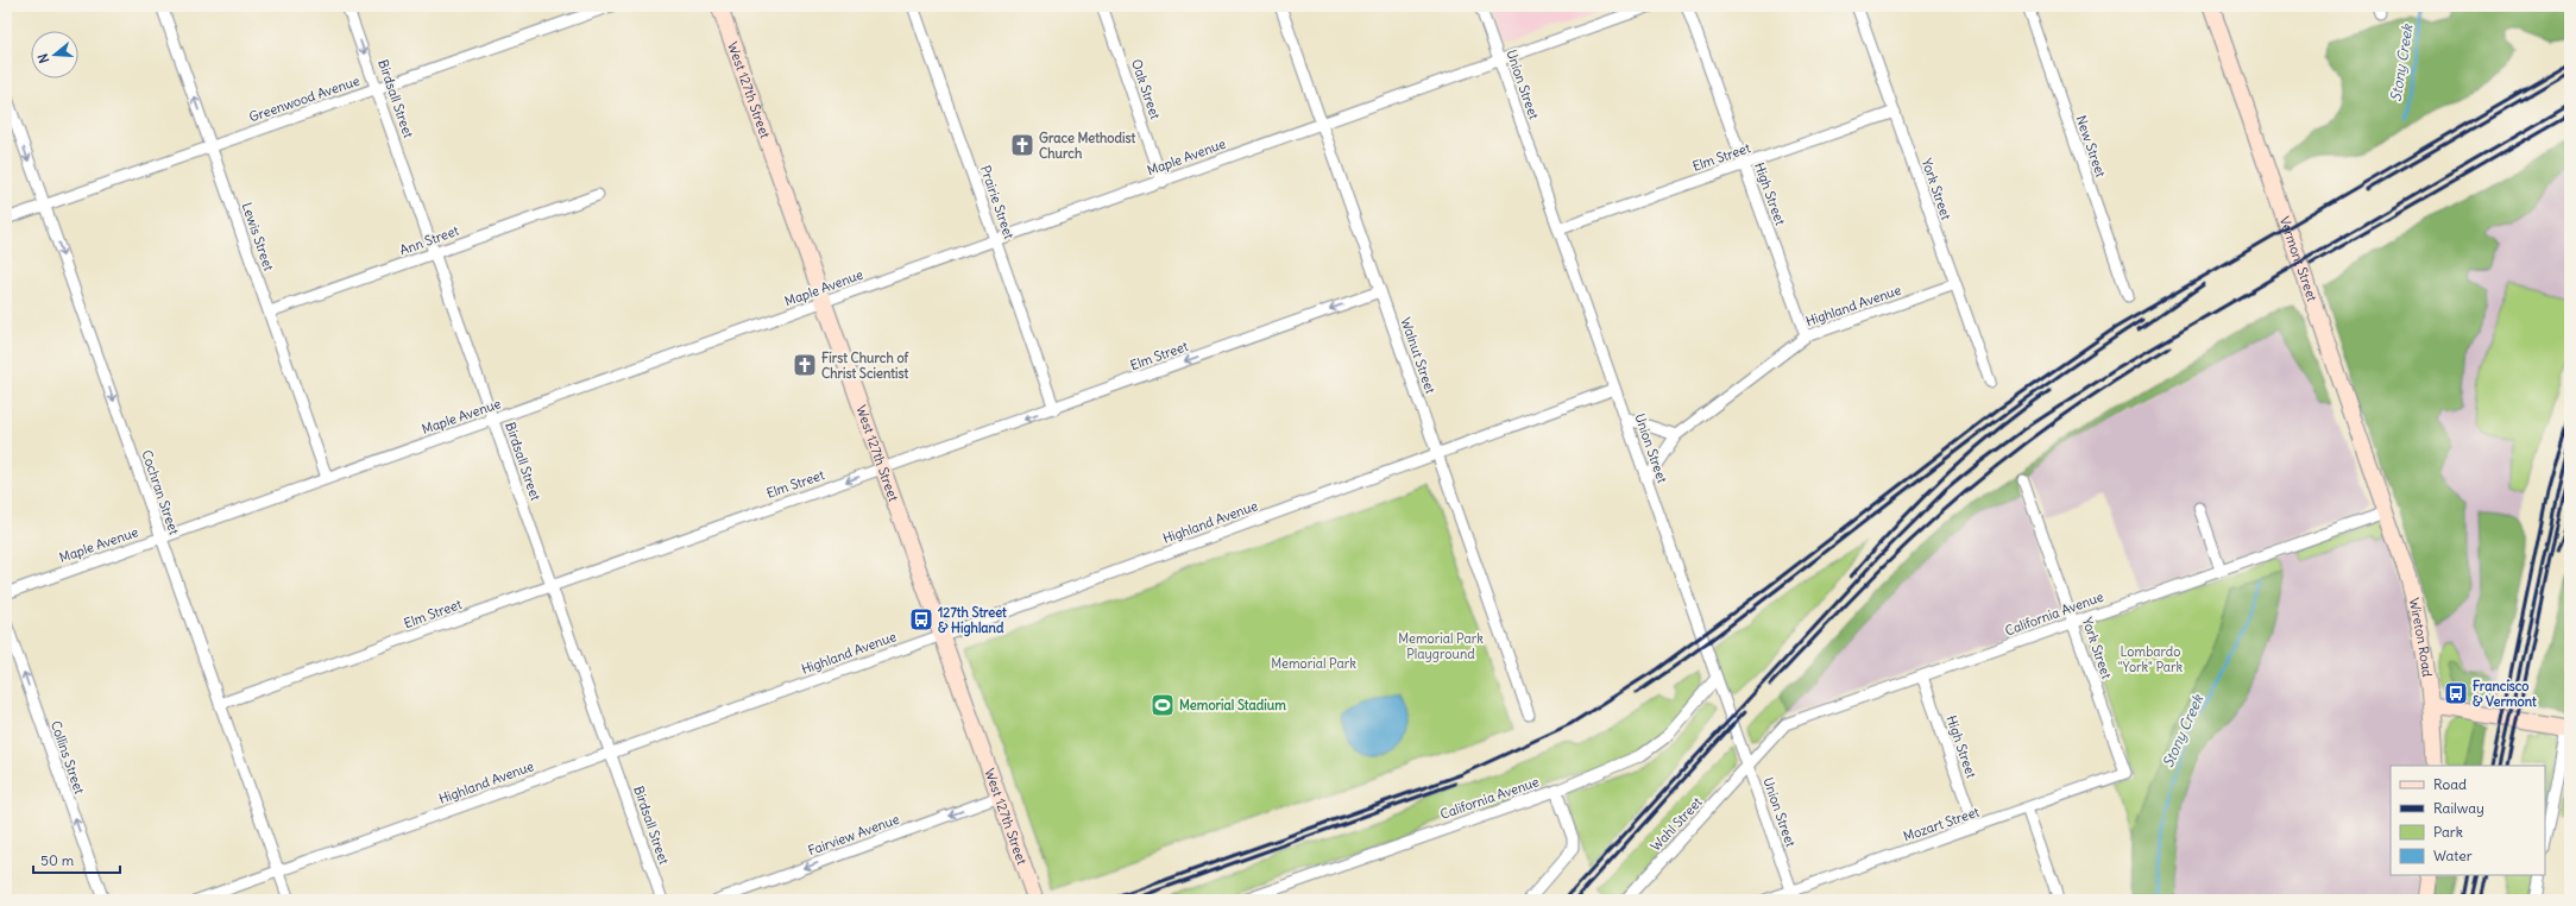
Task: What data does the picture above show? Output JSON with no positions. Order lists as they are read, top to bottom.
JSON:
{
  "streets": {
    "street": [
      "Union Street",
      "Oak Street",
      "West 127th Street",
      "Greenwood Avenue",
      "Birdsall Street",
      "New Street",
      "Maple Avenue",
      "Elm Street",
      "York Street",
      "High Street",
      "Prairie Street",
      "Lewis Street",
      "Ann Street",
      "Vermont Street",
      "Highland Avenue",
      "Walnut Street",
      "Cochran Street",
      "California Avenue",
      "Wireton Road",
      "Collins Street",
      "Wahl Street",
      "Mozart Street",
      "Fairview Avenue"
    ]
  },
  "crossings": [
    ["Union Street", "Maple Avenue"],
    ["Union Street", "Elm Street"],
    ["Union Street", "Highland Avenue"],
    ["Union Street", "California Avenue"],
    ["Union Street", "Wahl Street"],
    ["Union Street", "Mozart Street"],
    ["Oak Street", "Maple Avenue"],
    ["West 127th Street", "Maple Avenue"],
    ["West 127th Street", "Elm Street"],
    ["West 127th Street", "Highland Avenue"],
    ["West 127th Street", "Fairview Avenue"],
    ["Greenwood Avenue", "Birdsall Street"],
    ["Greenwood Avenue", "Lewis Street"],
    ["Greenwood Avenue", "Cochran Street"],
    ["Birdsall Street", "Maple Avenue"],
    ["Birdsall Street", "Elm Street"],
    ["Birdsall Street", "Ann Street"],
    ["Birdsall Street", "Highland Avenue"],
    ["Maple Avenue", "Prairie Street"],
    ["Maple Avenue", "Lewis Street"],
    ["Maple Avenue", "Walnut Street"],
    ["Maple Avenue", "Cochran Street"],
    ["Elm Street", "York Street"],
    ["Elm Street", "High Street"],
    ["Elm Street", "Prairie Street"],
    ["Elm Street", "Walnut Street"],
    ["Elm Street", "Cochran Street"],
    ["York Street", "Highland Avenue"],
    ["York Street", "California Avenue"],
    ["York Street", "Mozart Street"],
    ["High Street", "Highland Avenue"],
    ["High Street", "California Avenue"],
    ["High Street", "Mozart Street"],
    ["Lewis Street", "Ann Street"],
    ["Vermont Street", "California Avenue"],
    ["Vermont Street", "Wireton Road"],
    ["Highland Avenue", "Walnut Street"],
    ["Highland Avenue", "Cochran Street"],
    ["California Avenue", "Wireton Road"],
    ["California Avenue", "Wahl Street"]
  ],
  "one_way": [
    "Elm Street",
    "Cochran Street",
    "Collins Street",
    "Fairview Avenue"
  ],
  "water": ["Stony Creek"],
  "parks": ["Memorial Park Playground", "Lombardo \"York\" Park", "Memorial Park"],
  "places": {
    "church": ["Grace Methodist Church", "First Church of Christ Scientist"],
    "bus stop": ["127th Street & Highland", "Francisco & Vermont"],
    "sports": ["Memorial Stadium"]
  },
  "legend": [
    "Road",
    "Railway",
    "Park",
    "Water"
  ],
  "scale_bar": "50 m",
  "north": "left"
}
